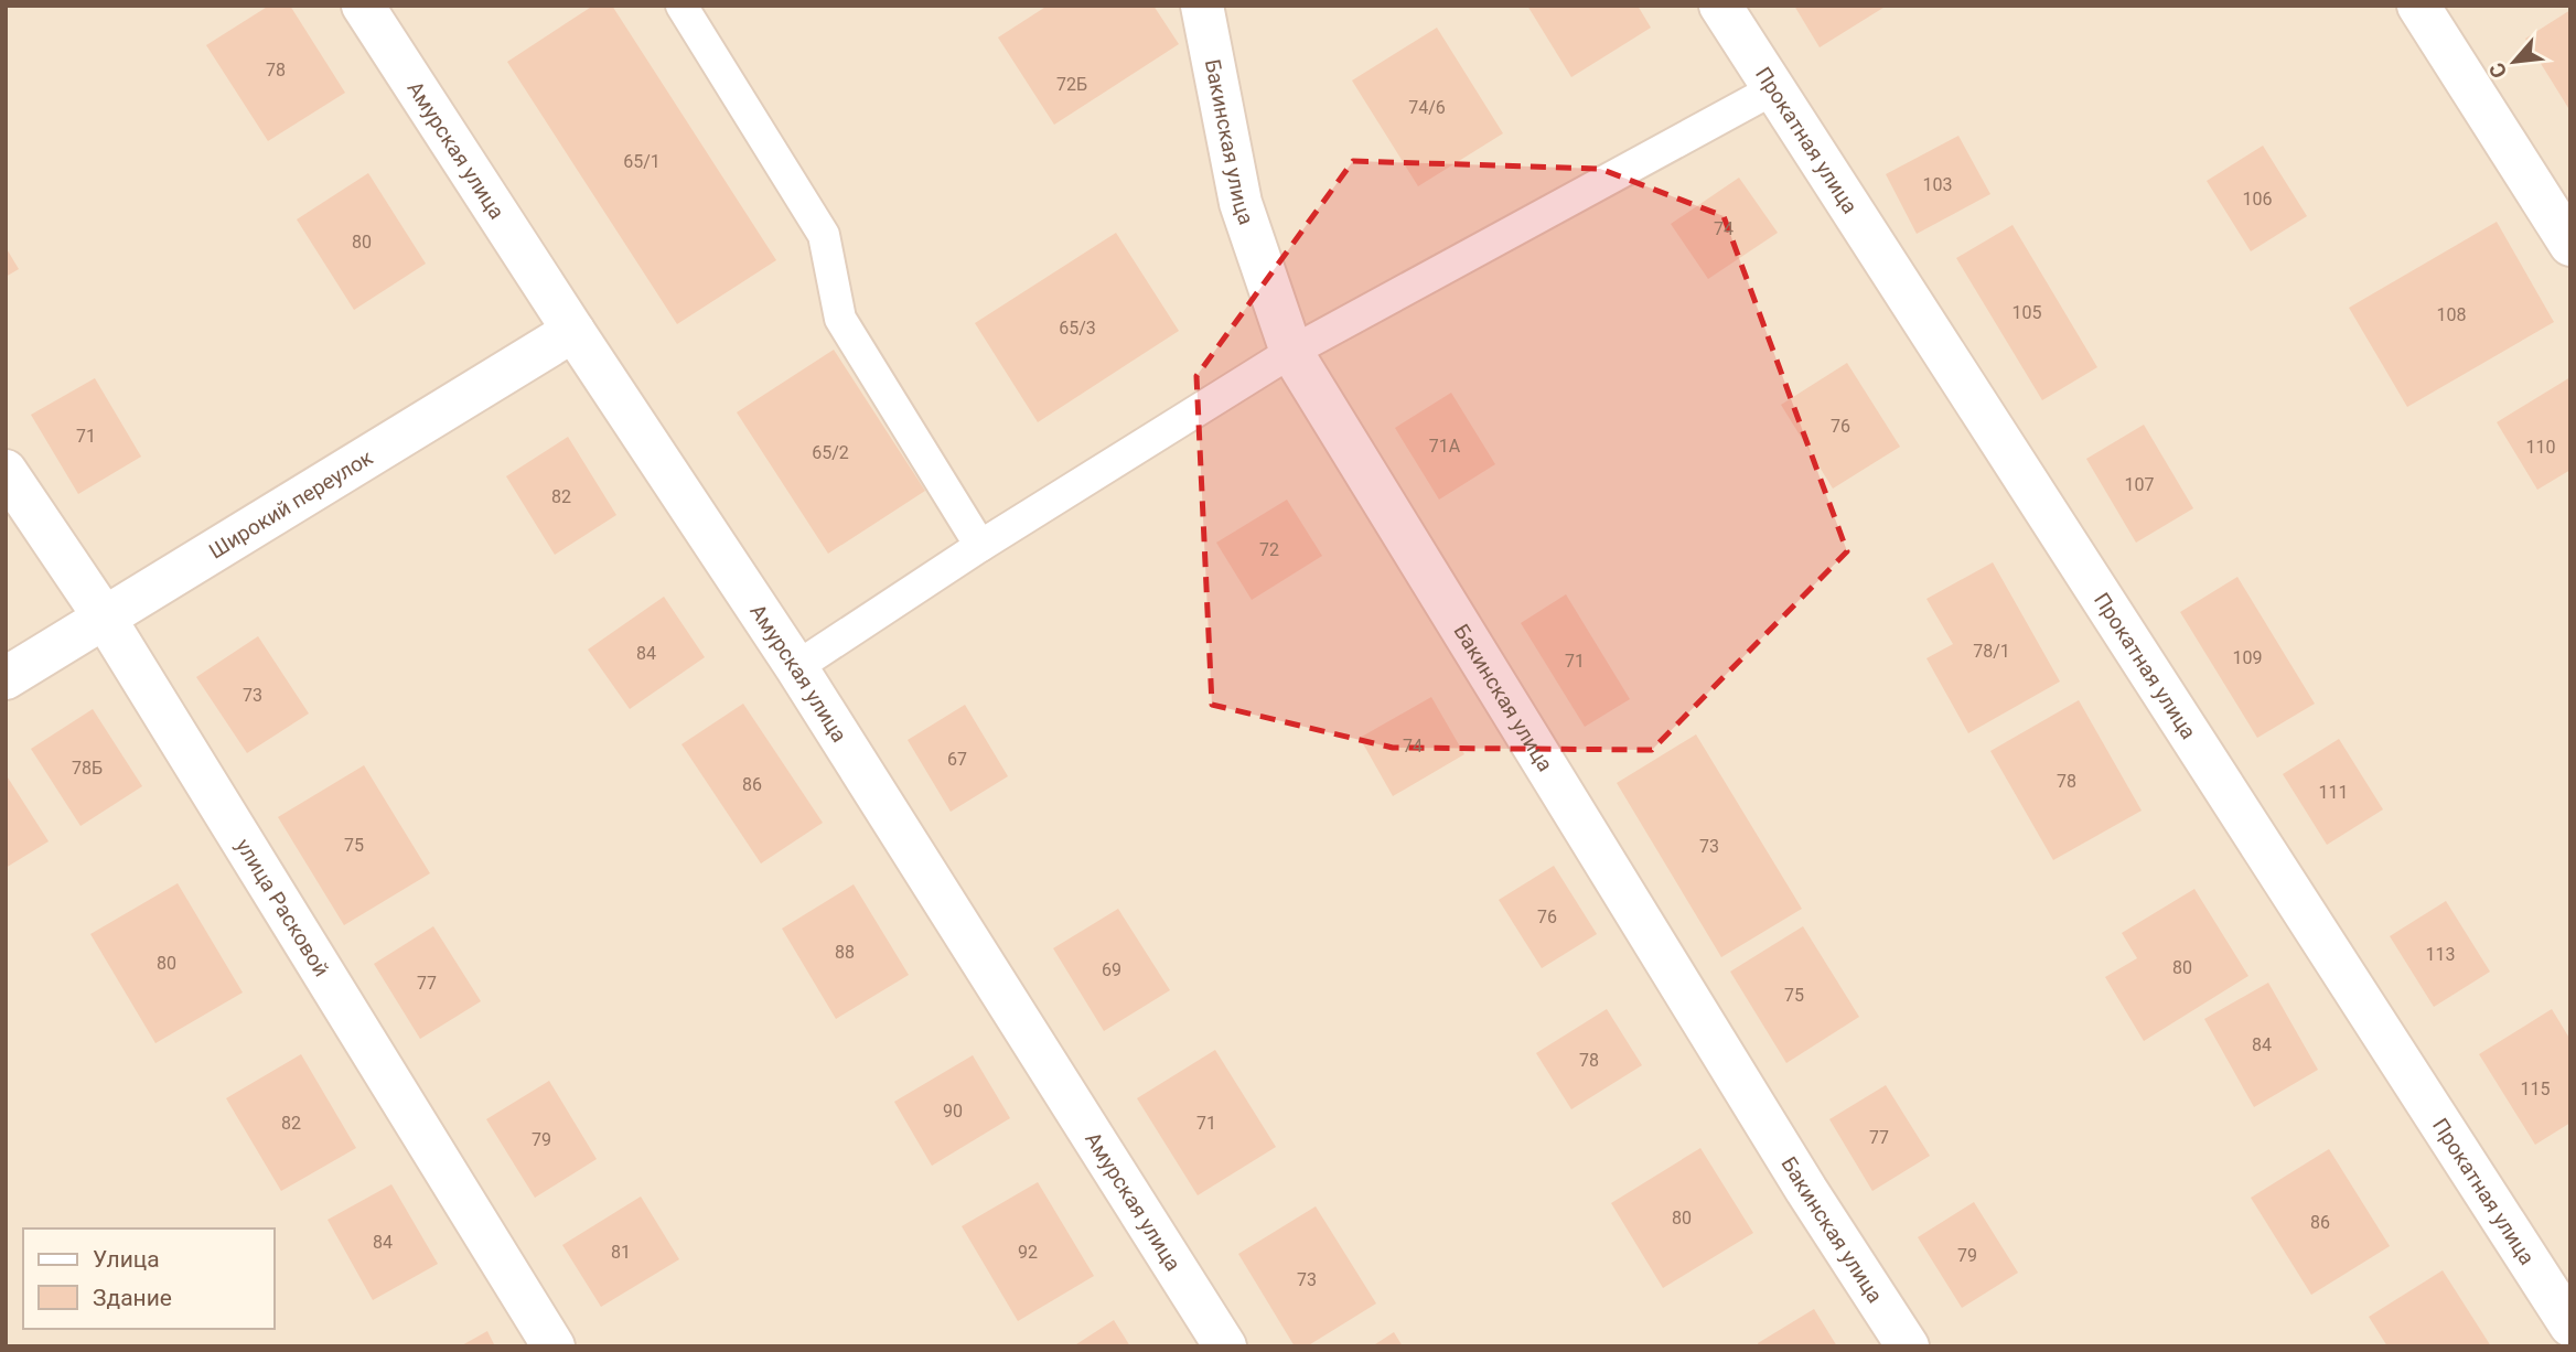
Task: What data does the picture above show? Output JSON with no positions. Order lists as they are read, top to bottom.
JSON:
{
  "streets": {
    "street": [
      "Прокатная улица",
      "Бакинская улица",
      "Амурская улица",
      "Широкий переулок",
      "улица Расковой"
    ]
  },
  "crossings": [
    ["Амурская улица", "Широкий переулок"],
    ["Широкий переулок", "улица Расковой"]
  ],
  "house_numbers": [
    "78",
    "72Б",
    "74/6",
    "65/1",
    "103",
    "106",
    "74",
    "80",
    "105",
    "108",
    "65/3",
    "76",
    "71",
    "71А",
    "110",
    "65/2",
    "107",
    "82",
    "72",
    "78/1",
    "84",
    "109",
    "71",
    "73",
    "74",
    "67",
    "78Б",
    "78",
    "86",
    "111",
    "75",
    "73",
    "76",
    "88",
    "113",
    "80",
    "80",
    "69",
    "77",
    "75",
    "84",
    "78",
    "115",
    "90",
    "82",
    "71",
    "77",
    "79",
    "80",
    "86",
    "84",
    "81",
    "92",
    "79",
    "73"
  ],
  "legend": ["Улица", "Здание"],
  "north": "bottom left"
}
